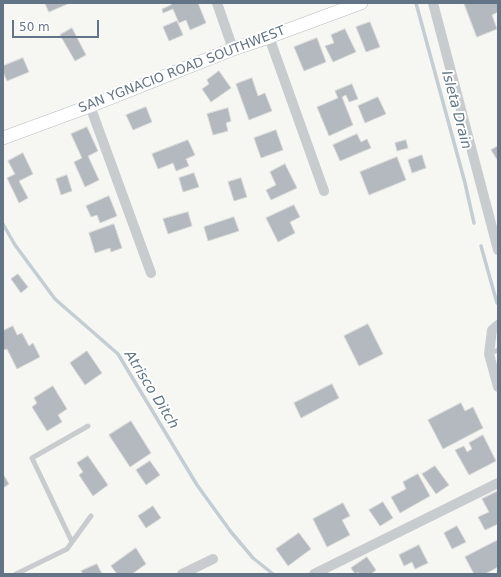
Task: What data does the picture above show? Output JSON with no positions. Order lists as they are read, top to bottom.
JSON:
{
  "streets": {
    "street": ["SAN YGNACIO ROAD SOUTHWEST"]
  },
  "water": ["Isleta Drain", "Atrisco Ditch"],
  "scale_bar": "50 m"
}
